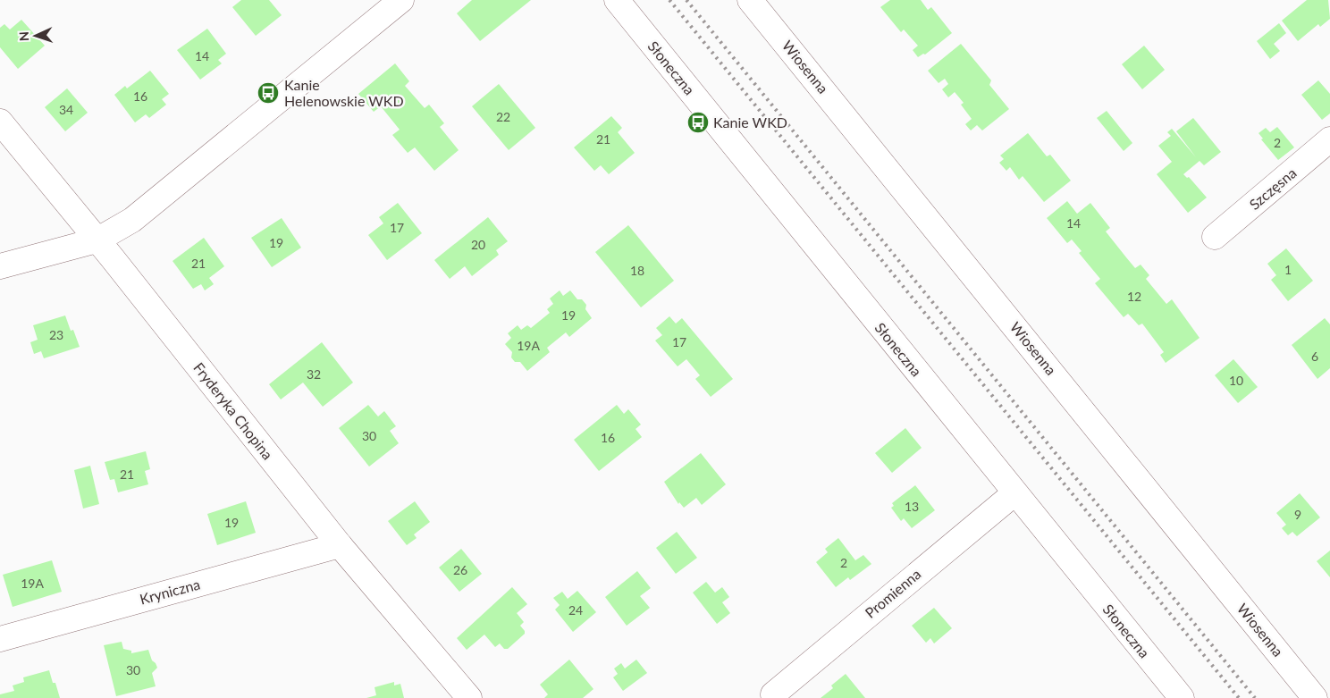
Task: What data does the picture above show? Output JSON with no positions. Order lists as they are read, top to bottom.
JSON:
{
  "streets": {
    "street": [
      "Wiosenna",
      "Słoneczna",
      "Szczęsna",
      "Fryderyka Chopina",
      "Kryniczna",
      "Promienna"
    ]
  },
  "crossings": [
    ["Słoneczna", "Promienna"],
    ["Fryderyka Chopina", "Kryniczna"]
  ],
  "places": {
    "bus stop": ["Kanie Helenowskie WKD", "Kanie WKD"]
  },
  "house_numbers": [
    "14",
    "16",
    "34",
    "22",
    "21",
    "2",
    "14",
    "17",
    "19",
    "20",
    "21",
    "1",
    "18",
    "12",
    "19",
    "23",
    "17",
    "19A",
    "6",
    "32",
    "10",
    "30",
    "16",
    "21",
    "13",
    "9",
    "19",
    "2",
    "26",
    "19A",
    "24",
    "30"
  ],
  "north": "left"
}
